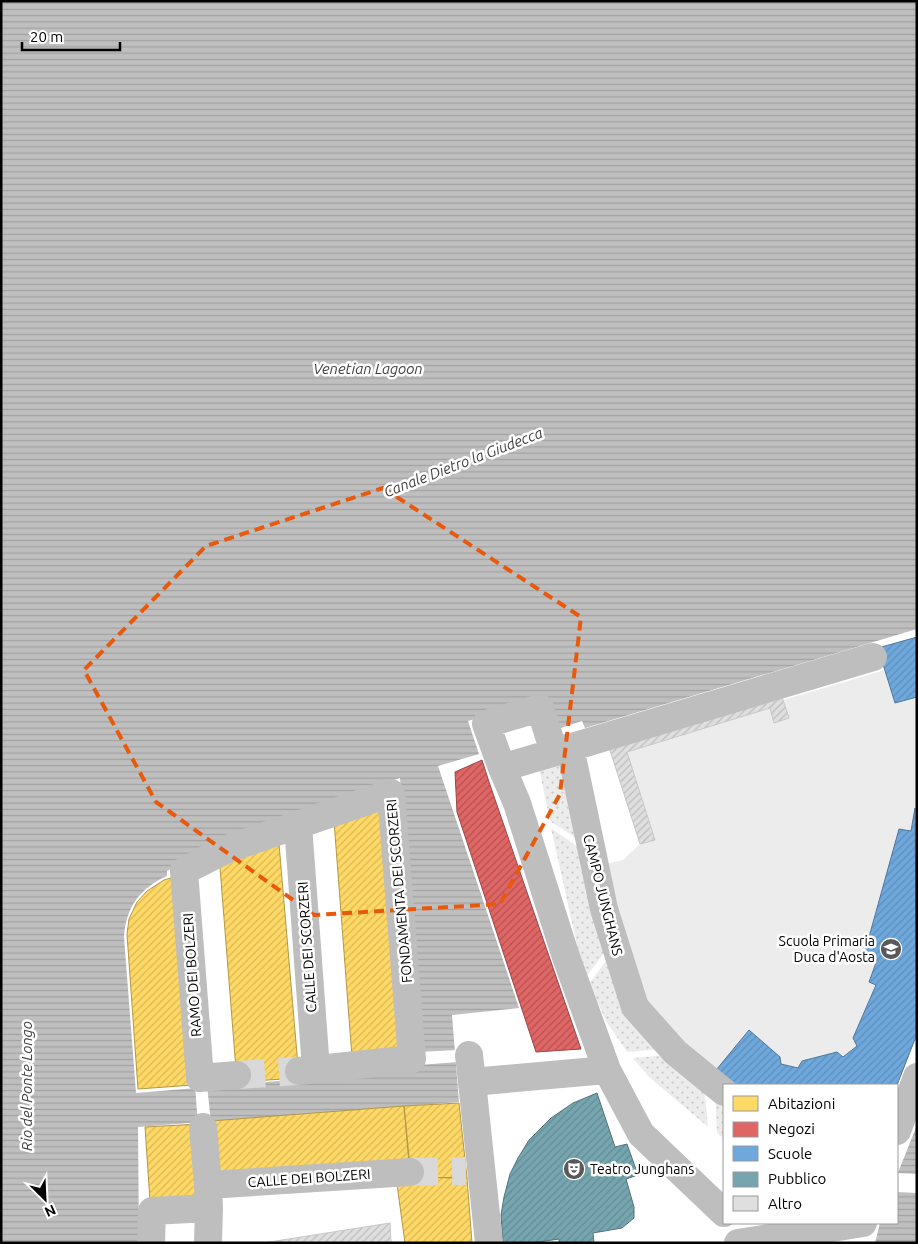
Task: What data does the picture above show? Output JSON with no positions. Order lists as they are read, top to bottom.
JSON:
{
  "streets": {
    "street": [
      "FONDAMENTA DEI SCORZERI",
      "CAMPO JUNGHANS",
      "CALLE DEI SCORZERI",
      "RAMO DEI BOLZERI",
      "CALLE DEI BOLZERI"
    ]
  },
  "crossings": [
    ["FONDAMENTA DEI SCORZERI", "CALLE DEI SCORZERI"],
    ["FONDAMENTA DEI SCORZERI", "RAMO DEI BOLZERI"]
  ],
  "water": ["Venetian Lagoon", "Canale Dietro la Giudecca", "Rio del Ponte Longo"],
  "places": {
    "school or university": ["Scuola Primaria Duca d'Aosta"],
    "theatre": ["Teatro Junghans"]
  },
  "legend": [
    "Abitazioni",
    "Negozi",
    "Scuole",
    "Pubblico",
    "Altro"
  ],
  "scale_bar": "20 m",
  "north": "bottom right"
}
